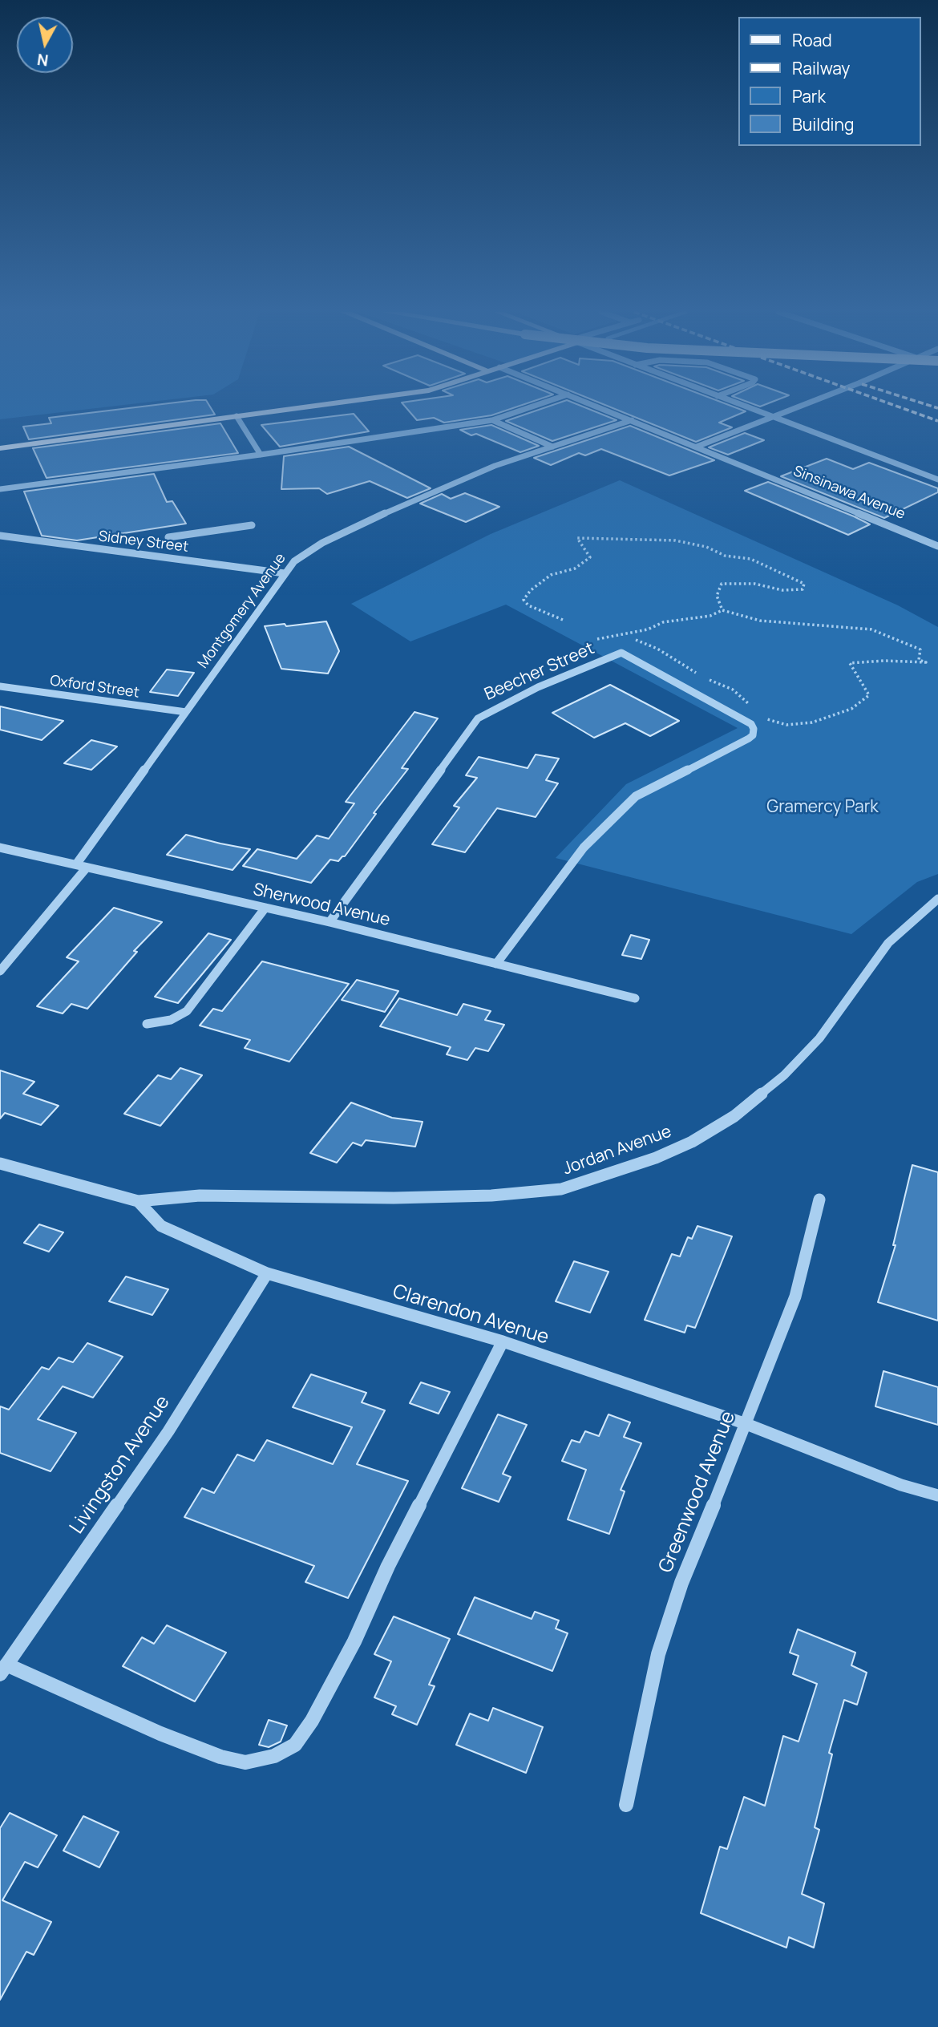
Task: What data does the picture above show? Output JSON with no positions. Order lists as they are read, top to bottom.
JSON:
{
  "streets": {
    "street": [
      "Sinsinawa Avenue",
      "Sidney Street",
      "Montgomery Avenue",
      "Beecher Street",
      "Oxford Street",
      "Sherwood Avenue",
      "Jordan Avenue",
      "Clarendon Avenue",
      "Livingston Avenue",
      "Greenwood Avenue"
    ]
  },
  "crossings": [
    ["Sinsinawa Avenue", "Montgomery Avenue"],
    ["Sidney Street", "Montgomery Avenue"],
    ["Montgomery Avenue", "Oxford Street"],
    ["Montgomery Avenue", "Sherwood Avenue"],
    ["Beecher Street", "Sherwood Avenue"],
    ["Jordan Avenue", "Clarendon Avenue"],
    ["Clarendon Avenue", "Livingston Avenue"],
    ["Clarendon Avenue", "Greenwood Avenue"]
  ],
  "parks": ["Gramercy Park"],
  "legend": [
    "Road",
    "Railway",
    "Park",
    "Building"
  ],
  "north": "bottom"
}
